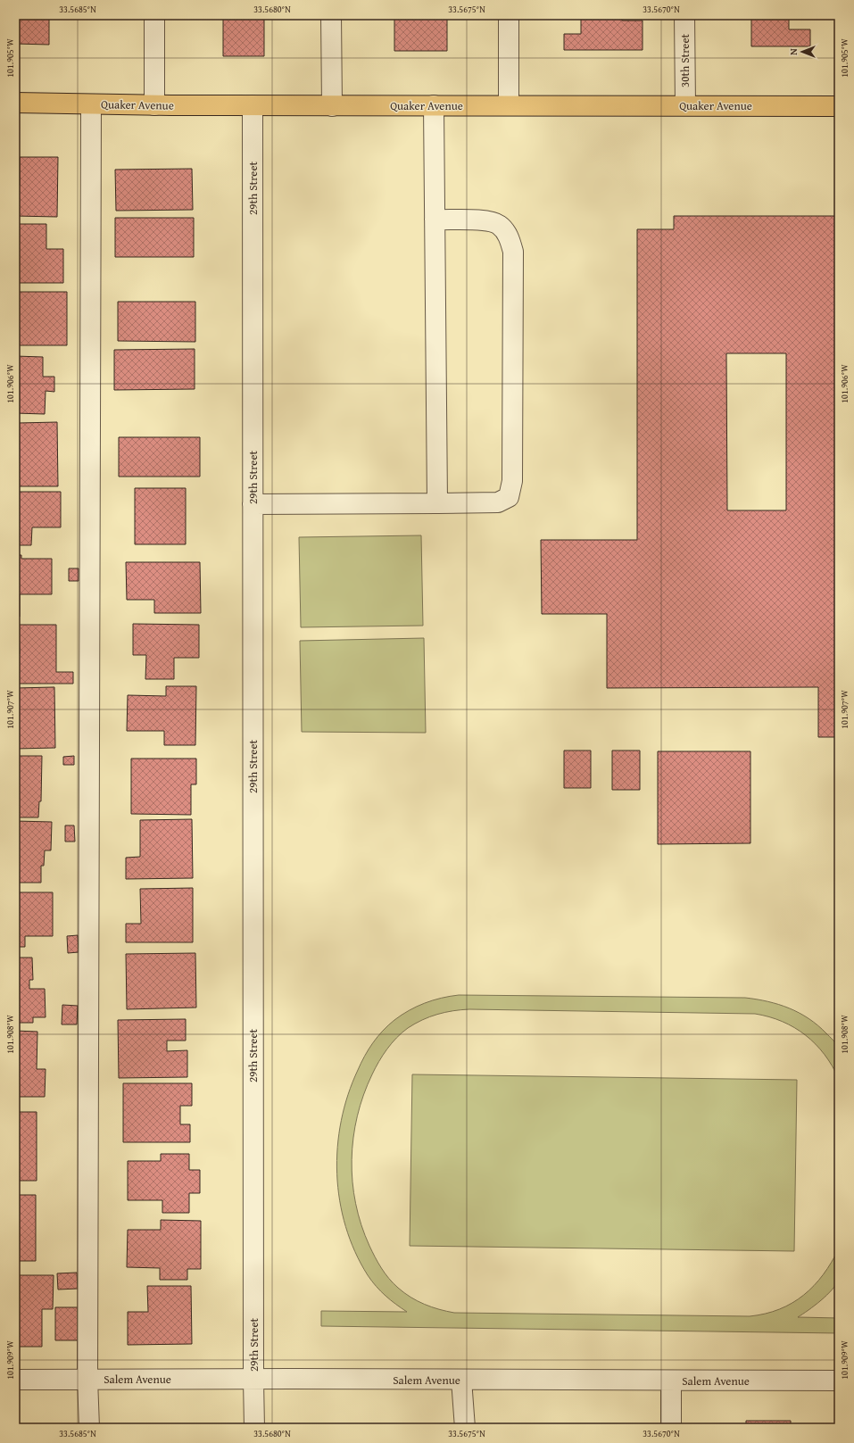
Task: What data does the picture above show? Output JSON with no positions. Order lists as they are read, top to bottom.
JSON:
{
  "streets": {
    "main road": ["Quaker Avenue"],
    "street": ["30th Street", "29th Street", "Salem Avenue"]
  },
  "crossings": [
    ["30th Street", "Quaker Avenue"],
    ["Quaker Avenue", "29th Street"],
    ["29th Street", "Salem Avenue"]
  ],
  "north": "left",
  "coordinates": [
    "33.5685°N",
    "33.5680°N",
    "33.5675°N",
    "33.5670°N",
    "101.905°W",
    "101.906°W",
    "101.907°W",
    "101.908°W",
    "101.909°W"
  ]
}
